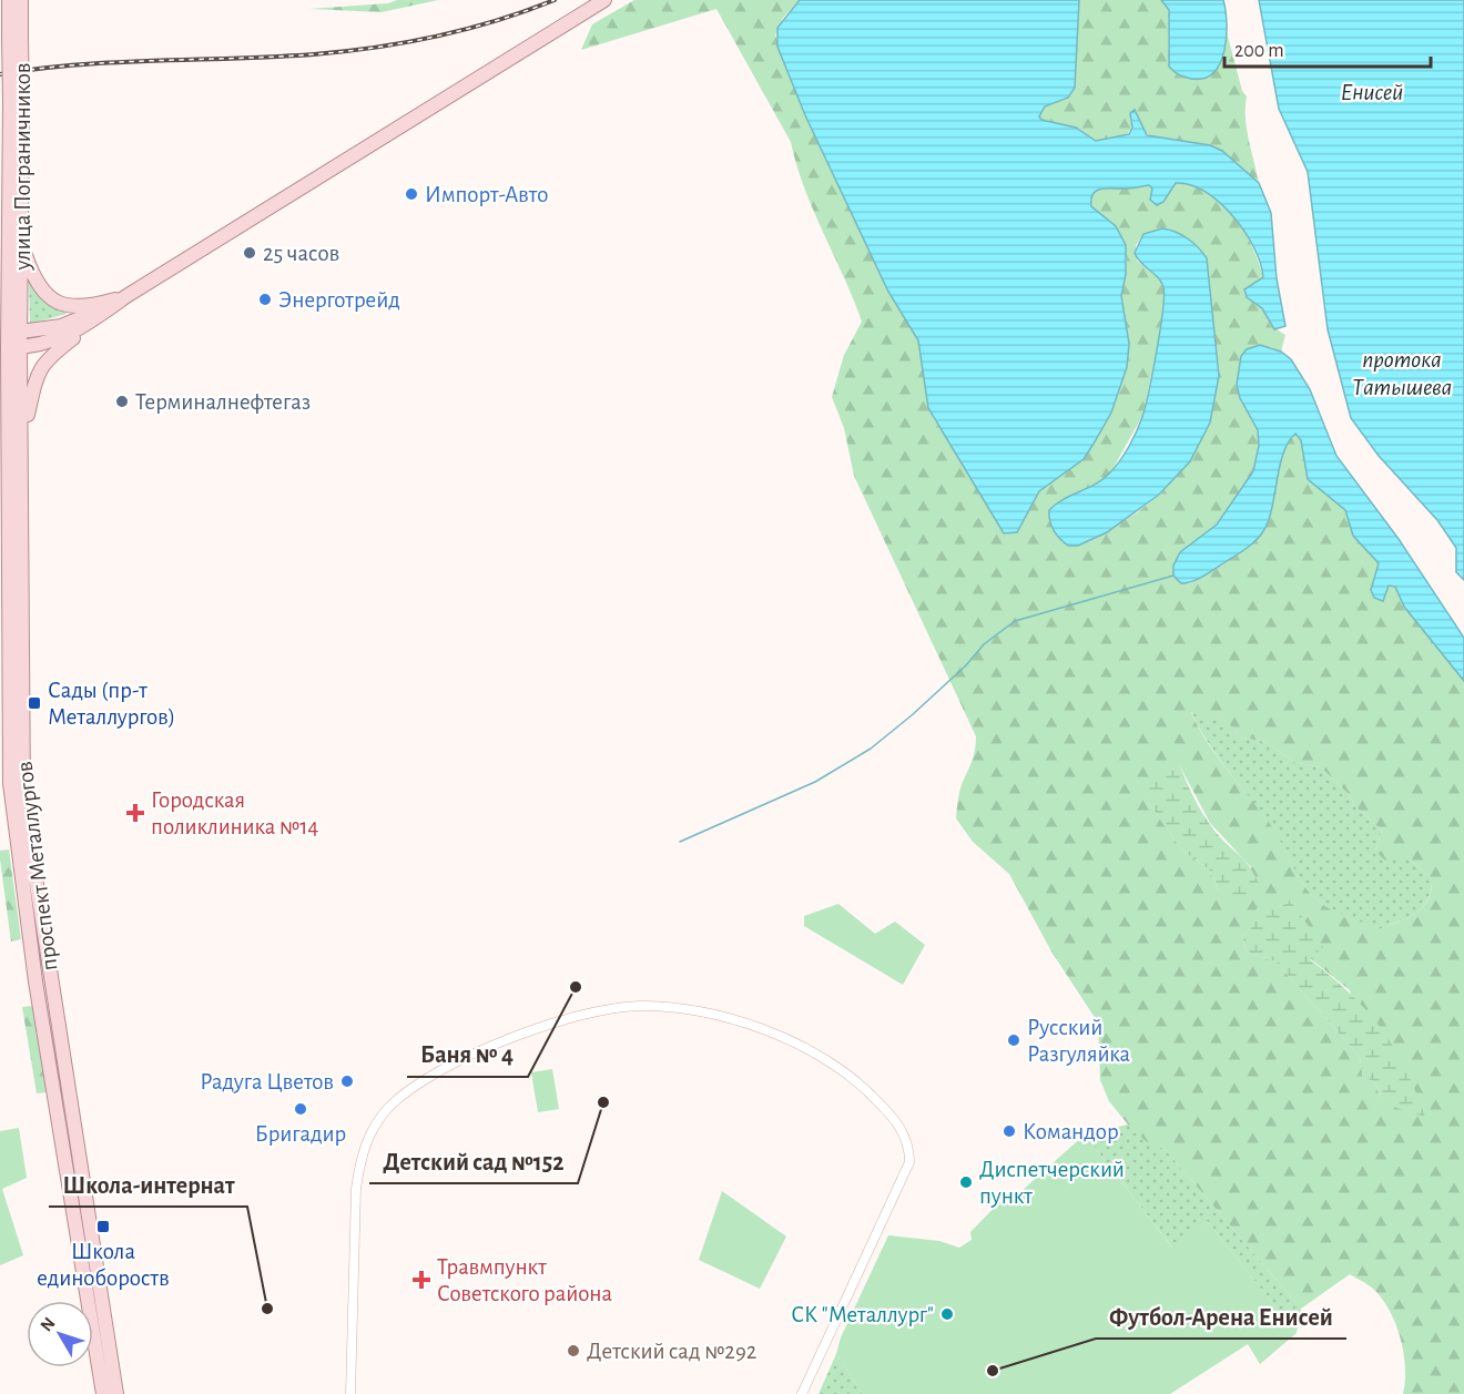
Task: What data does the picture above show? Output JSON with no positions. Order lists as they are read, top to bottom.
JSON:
{
  "streets": {
    "main road": ["улица Пограничников", "проспект Металлургов"]
  },
  "crossings": [
    ["улица Пограничников", "проспект Металлургов"]
  ],
  "water": ["Енисей", "протока Татышева"],
  "places": {
    "other": [
      "Импорт-Авто",
      "25 часов",
      "Энерготрейд",
      "Терминалнефтегаз",
      "Баня № 4",
      "Русский Разгуляйка",
      "Радуга Цветов",
      "Детский сад №152",
      "Бригадир",
      "Командор",
      "Диспетчерский пункт",
      "Школа-интернат",
      "СК \"Металлург\"",
      "Детский сад №292",
      "Футбол-Арена Енисей"
    ],
    "transit": ["Сады (пр-т Металлургов)", "Школа единобороств"],
    "health": ["Городская поликлиника №14", "Травмпункт Советского района"]
  },
  "scale_bar": "200 m",
  "north": "top left"
}
